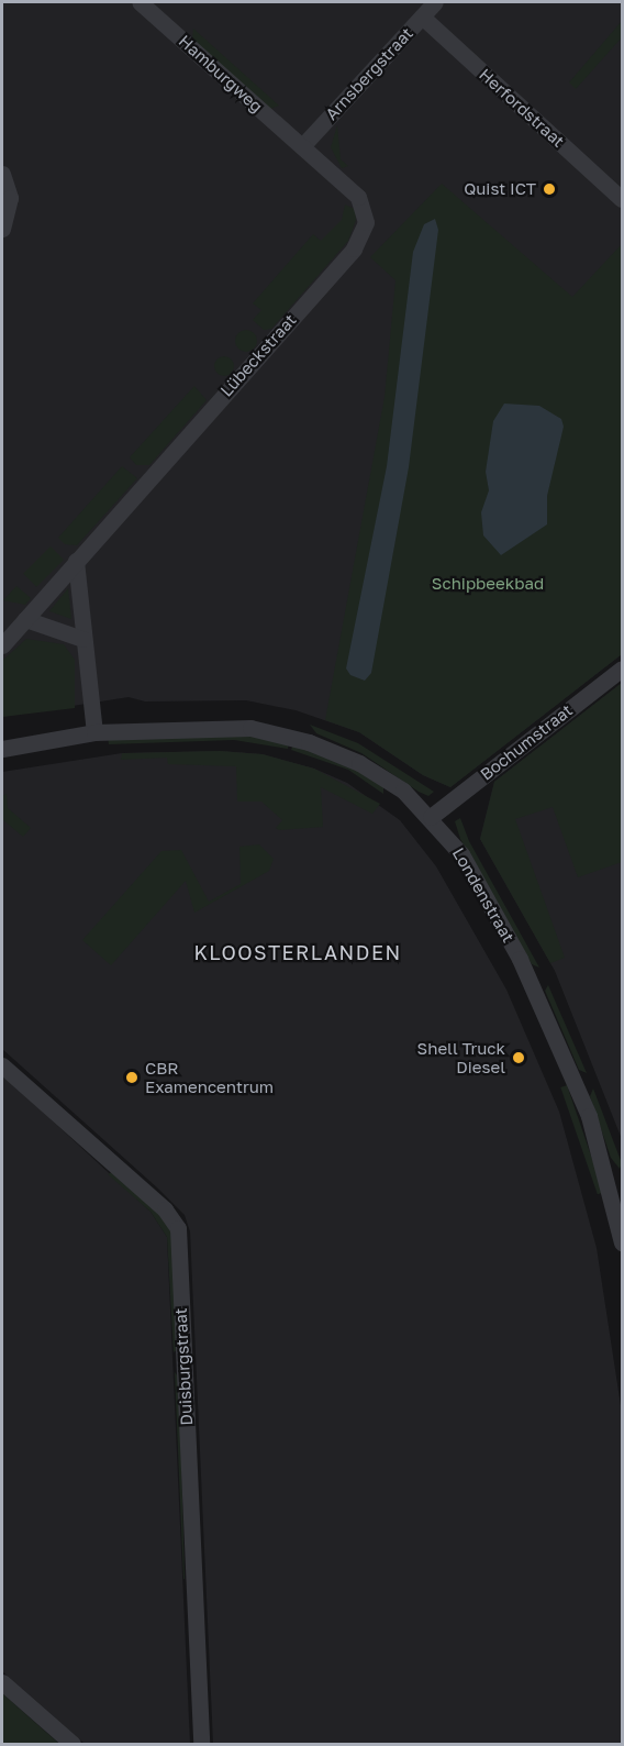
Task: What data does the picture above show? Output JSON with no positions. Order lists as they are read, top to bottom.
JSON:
{
  "streets": {
    "street": [
      "Hamburgweg",
      "Arnsbergstraat",
      "Herfordstraat",
      "Lübeckstraat",
      "Bochumstraat",
      "Londenstraat",
      "Duisburgstraat"
    ]
  },
  "crossings": [
    ["Hamburgweg", "Arnsbergstraat"],
    ["Hamburgweg", "Lübeckstraat"],
    ["Arnsbergstraat", "Herfordstraat"],
    ["Arnsbergstraat", "Lübeckstraat"],
    ["Bochumstraat", "Londenstraat"]
  ],
  "districts": ["KLOOSTERLANDEN"],
  "parks": ["Schipbeekbad"],
  "places": ["Quist ICT", "Shell Truck Diesel", "CBR Examencentrum"]
}
